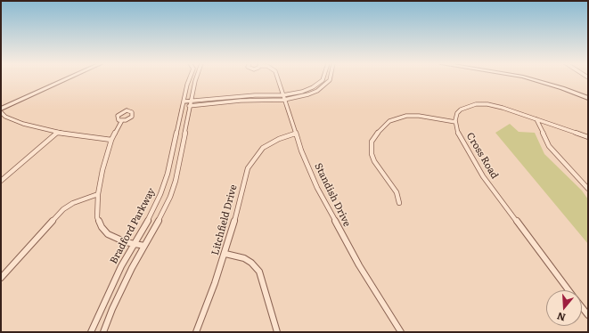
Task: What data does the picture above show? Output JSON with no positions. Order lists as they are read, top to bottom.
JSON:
{
  "streets": {
    "street": [
      "Cross Road",
      "Standish Drive",
      "Litchfield Drive",
      "Bradford Parkway"
    ]
  },
  "crossings": [
    ["Standish Drive", "Litchfield Drive"]
  ],
  "north": "bottom"
}
